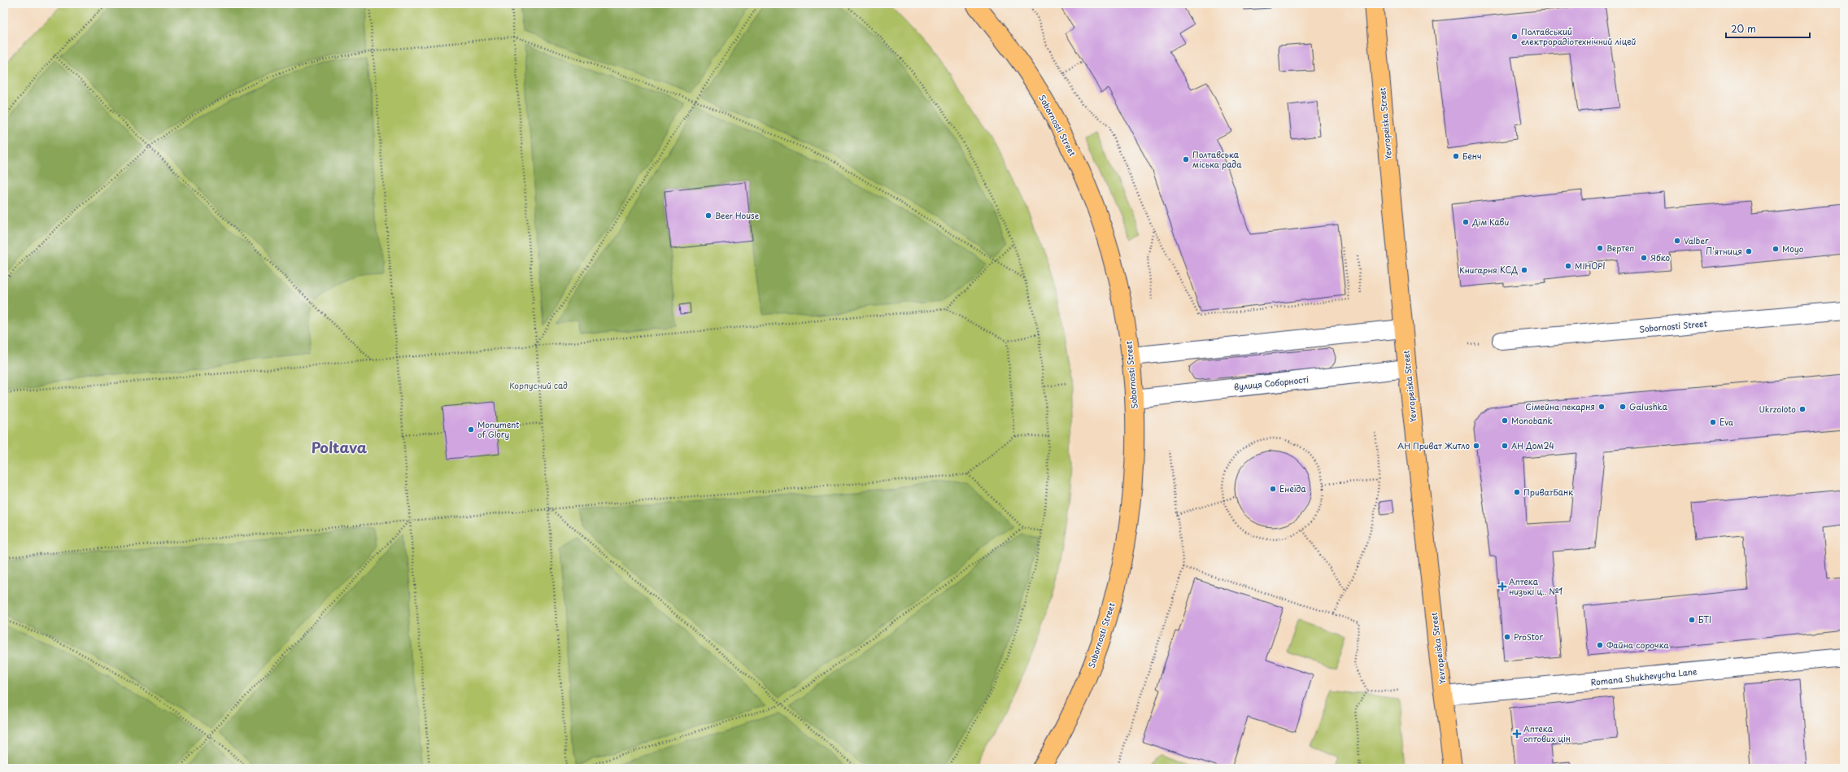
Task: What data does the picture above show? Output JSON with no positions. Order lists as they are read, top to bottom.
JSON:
{
  "streets": {
    "main road": ["Yevropeiska Street", "Sobornosti Street"],
    "street": ["вулиця Соборності", "Romana Shukhevycha Lane"]
  },
  "crossings": [
    ["Yevropeiska Street", "вулиця Соборності"],
    ["Yevropeiska Street", "Romana Shukhevycha Lane"],
    ["Sobornosti Street", "вулиця Соборності"]
  ],
  "districts": ["Poltava"],
  "parks": ["Корпусний сад"],
  "places": {
    "other": [
      "Полтавський електрорадіотехнічний ліцей",
      "Бенч",
      "Полтавська міська рада",
      "Beer House",
      "Дім Кави",
      "Valber",
      "Вертеп",
      "Moyo",
      "П'ятниця",
      "Ябко",
      "МІНОРІ",
      "Книгарня КСД",
      "Сімейна пекарня",
      "Galushka",
      "Ukrzoloto",
      "Monobank",
      "Eva",
      "Monument of Glory",
      "АН Приват Житло",
      "АН Дом24",
      "Енеїда",
      "ПриватБанк",
      "БТІ",
      "ProStor",
      "Файна сорочка"
    ],
    "health": ["Аптека низькі ц.. №1", "Аптека оптових цін"]
  },
  "scale_bar": "20 m"
}
